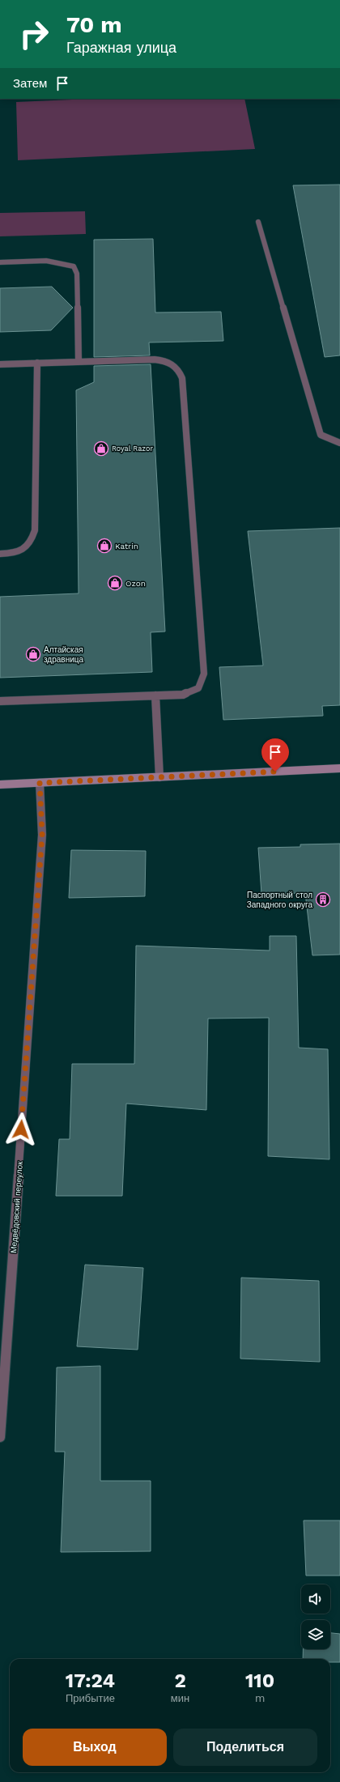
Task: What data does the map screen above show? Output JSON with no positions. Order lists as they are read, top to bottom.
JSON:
{
  "streets": {
    "street": ["Медвёдовский переулок"]
  },
  "places": {
    "shop": [
      "Royal Razor",
      "Katrin",
      "Ozon",
      "Алтайская здравница"
    ],
    "building": ["Паспортный стол Западного округа"]
  },
  "page": {
    "turn": ["70 m", "Гаражная улица"],
    "then": "Затем",
    "eta": [
      "17:24",
      "Прибытие",
      "2",
      "мин",
      "110",
      "m"
    ],
    "buttons": ["Выход", "Поделиться"]
  }
}
